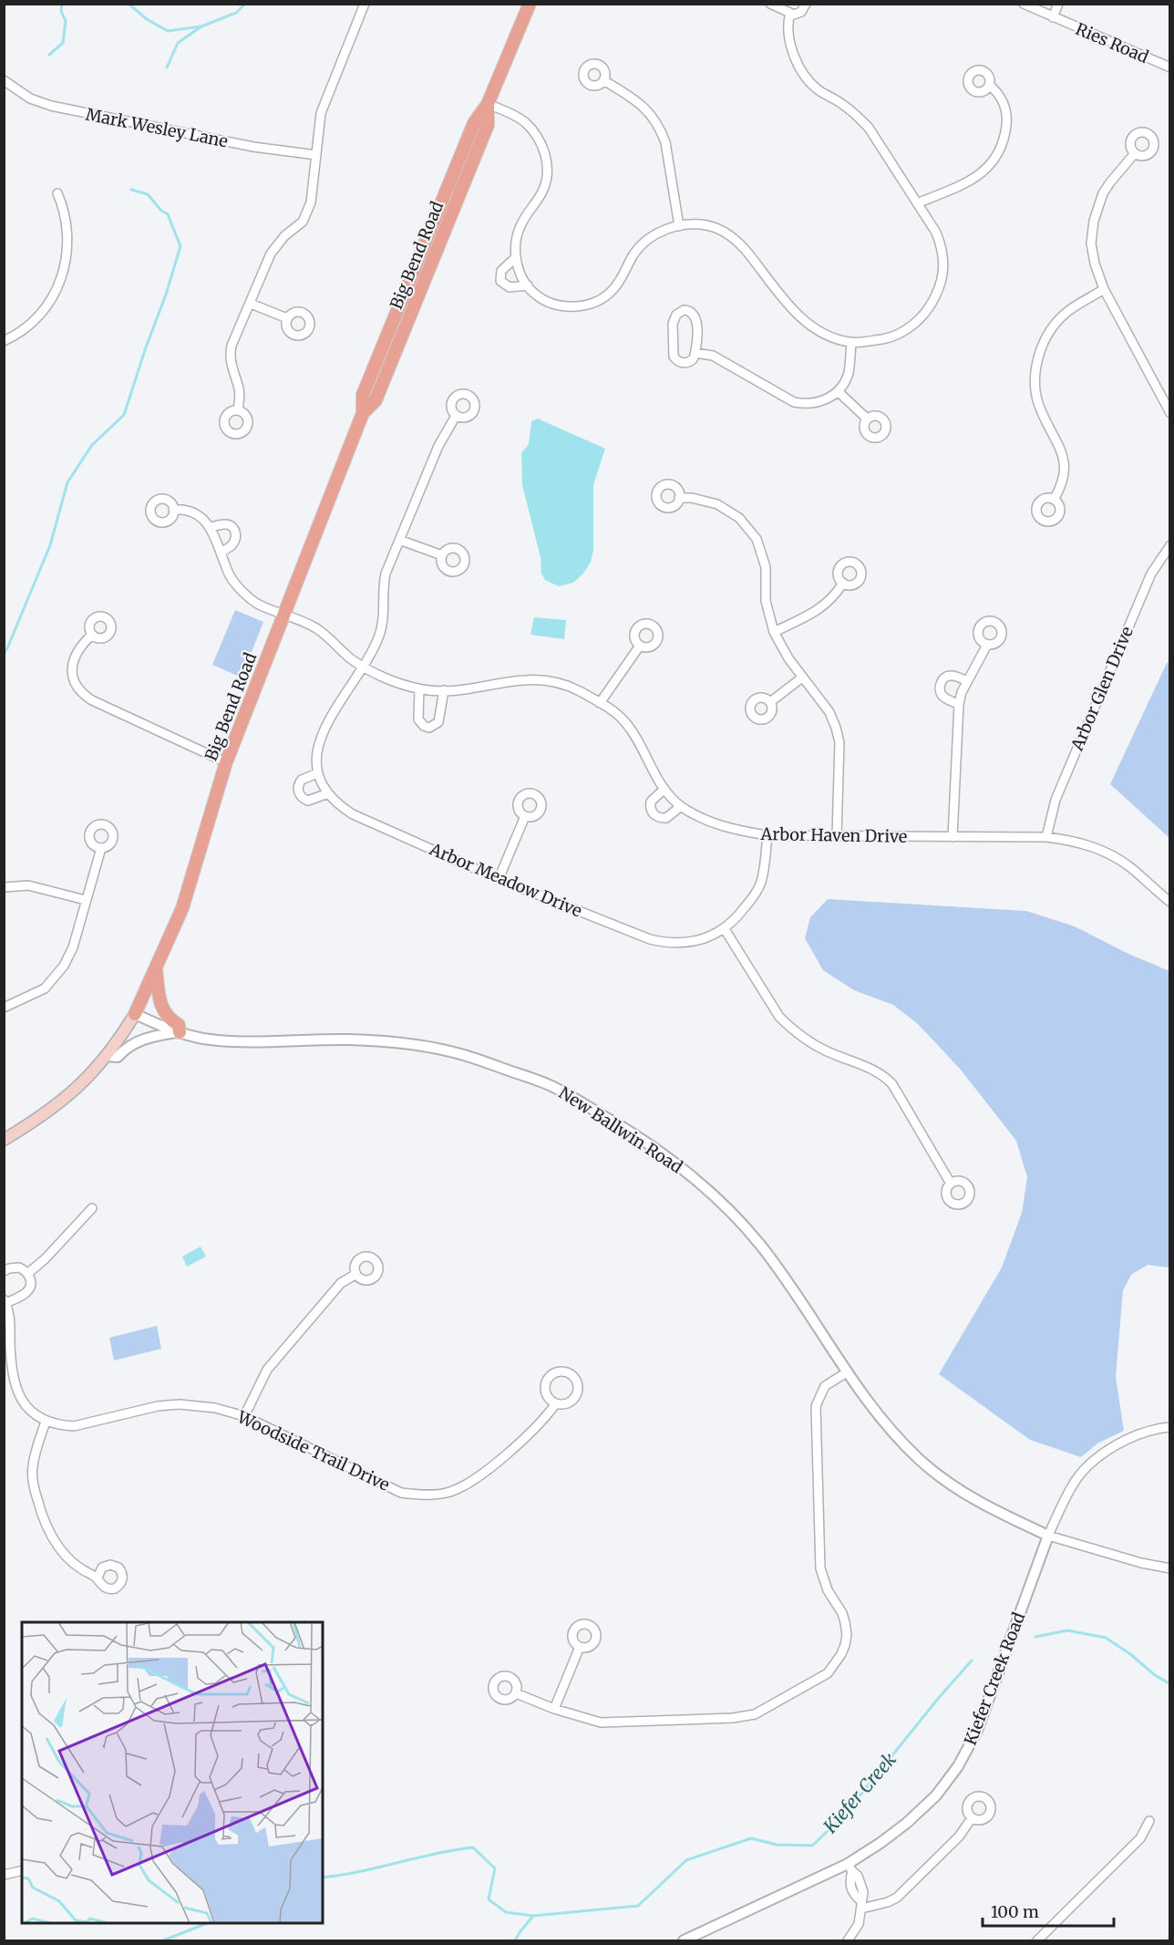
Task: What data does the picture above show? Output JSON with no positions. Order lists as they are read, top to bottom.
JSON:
{
  "streets": {
    "main road": ["Big Bend Road"],
    "street": [
      "Ries Road",
      "Mark Wesley Lane",
      "Arbor Glen Drive",
      "Arbor Haven Drive",
      "Arbor Meadow Drive",
      "New Ballwin Road",
      "Woodside Trail Drive",
      "Kiefer Creek Road"
    ]
  },
  "crossings": [
    ["Big Bend Road", "Arbor Haven Drive"],
    ["Big Bend Road", "New Ballwin Road"],
    ["Arbor Glen Drive", "Arbor Haven Drive"],
    ["Arbor Haven Drive", "Arbor Meadow Drive"],
    ["New Ballwin Road", "Kiefer Creek Road"]
  ],
  "water": ["Kiefer Creek"],
  "scale_bar": "100 m"
}
